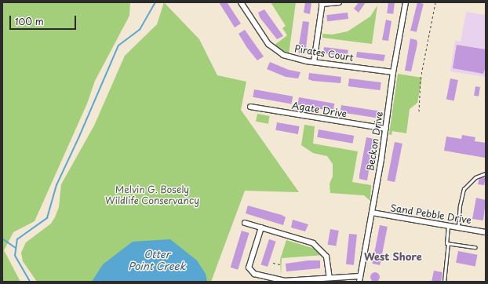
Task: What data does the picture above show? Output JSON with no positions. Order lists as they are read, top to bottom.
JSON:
{
  "streets": {
    "street": [
      "Pirates Court",
      "Agate Drive",
      "Beckon Drive",
      "Sand Pebble Drive"
    ]
  },
  "crossings": [
    ["Pirates Court", "Beckon Drive"],
    ["Agate Drive", "Beckon Drive"],
    ["Beckon Drive", "Sand Pebble Drive"]
  ],
  "districts": ["West Shore"],
  "water": ["Otter Point Creek"],
  "parks": ["Melvin G. Bosely Wildlife Conservancy"],
  "scale_bar": "100 m"
}
